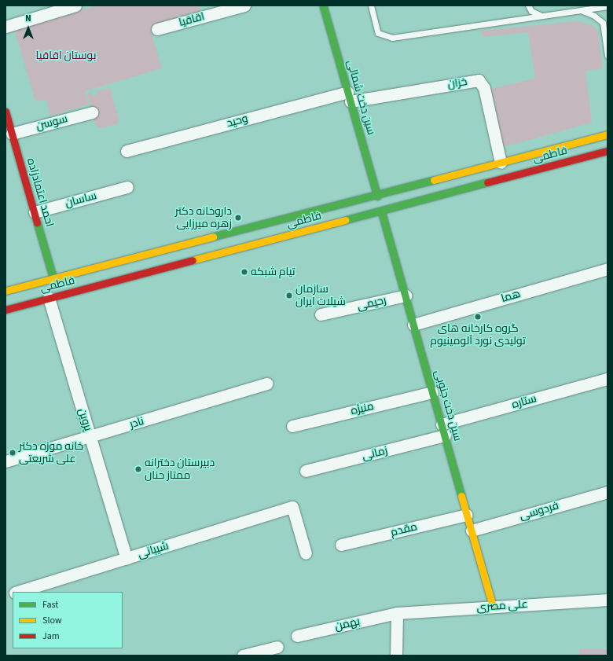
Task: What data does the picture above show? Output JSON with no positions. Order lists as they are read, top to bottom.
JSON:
{
  "streets": {
    "main road": [
      "سین دخت شمالی",
      "فاطمی",
      "احمد اعتمادزاده",
      "سین دخت جنوبی"
    ],
    "street": [
      "اقاقیا",
      "خزان",
      "وحید",
      "سوسن",
      "ساسان",
      "هما",
      "رحیمی",
      "ستاره",
      "منیژه",
      "پروین",
      "نادر",
      "زمانی",
      "فردوسی",
      "مقدم",
      "شیبانی",
      "علی مصری",
      "بهمن"
    ]
  },
  "crossings": [
    ["خزان", "سین دخت شمالی"],
    ["خزان", "وحید"],
    ["خزان", "فاطمی"],
    ["سین دخت شمالی", "وحید"],
    ["سین دخت شمالی", "فاطمی"],
    ["سین دخت شمالی", "سین دخت جنوبی"],
    ["سوسن", "احمد اعتمادزاده"],
    ["فاطمی", "احمد اعتمادزاده"],
    ["فاطمی", "سین دخت جنوبی"],
    ["فاطمی", "پروین"],
    ["احمد اعتمادزاده", "ساسان"],
    ["احمد اعتمادزاده", "پروین"],
    ["هما", "سین دخت جنوبی"],
    ["رحیمی", "سین دخت جنوبی"],
    ["ستاره", "سین دخت جنوبی"],
    ["ستاره", "زمانی"],
    ["سین دخت جنوبی", "منیژه"],
    ["سین دخت جنوبی", "زمانی"],
    ["سین دخت جنوبی", "فردوسی"],
    ["سین دخت جنوبی", "مقدم"],
    ["سین دخت جنوبی", "علی مصری"],
    ["پروین", "نادر"],
    ["پروین", "شیبانی"],
    ["علی مصری", "بهمن"]
  ],
  "parks": ["بوستان اقاقیا"],
  "places": [
    "داروخانه دکتر زهره میرزایی",
    "تیام شبکه",
    "سازمان شیلات ایران",
    "گروه کارخانه های تولیدی نورد آلومینیوم",
    "خانه موزه دکتر علی شریعتی",
    "دبیرستان دخترانه ممتاز حنان"
  ],
  "legend": ["Fast", "Slow", "Jam"],
  "north": "top"
}
